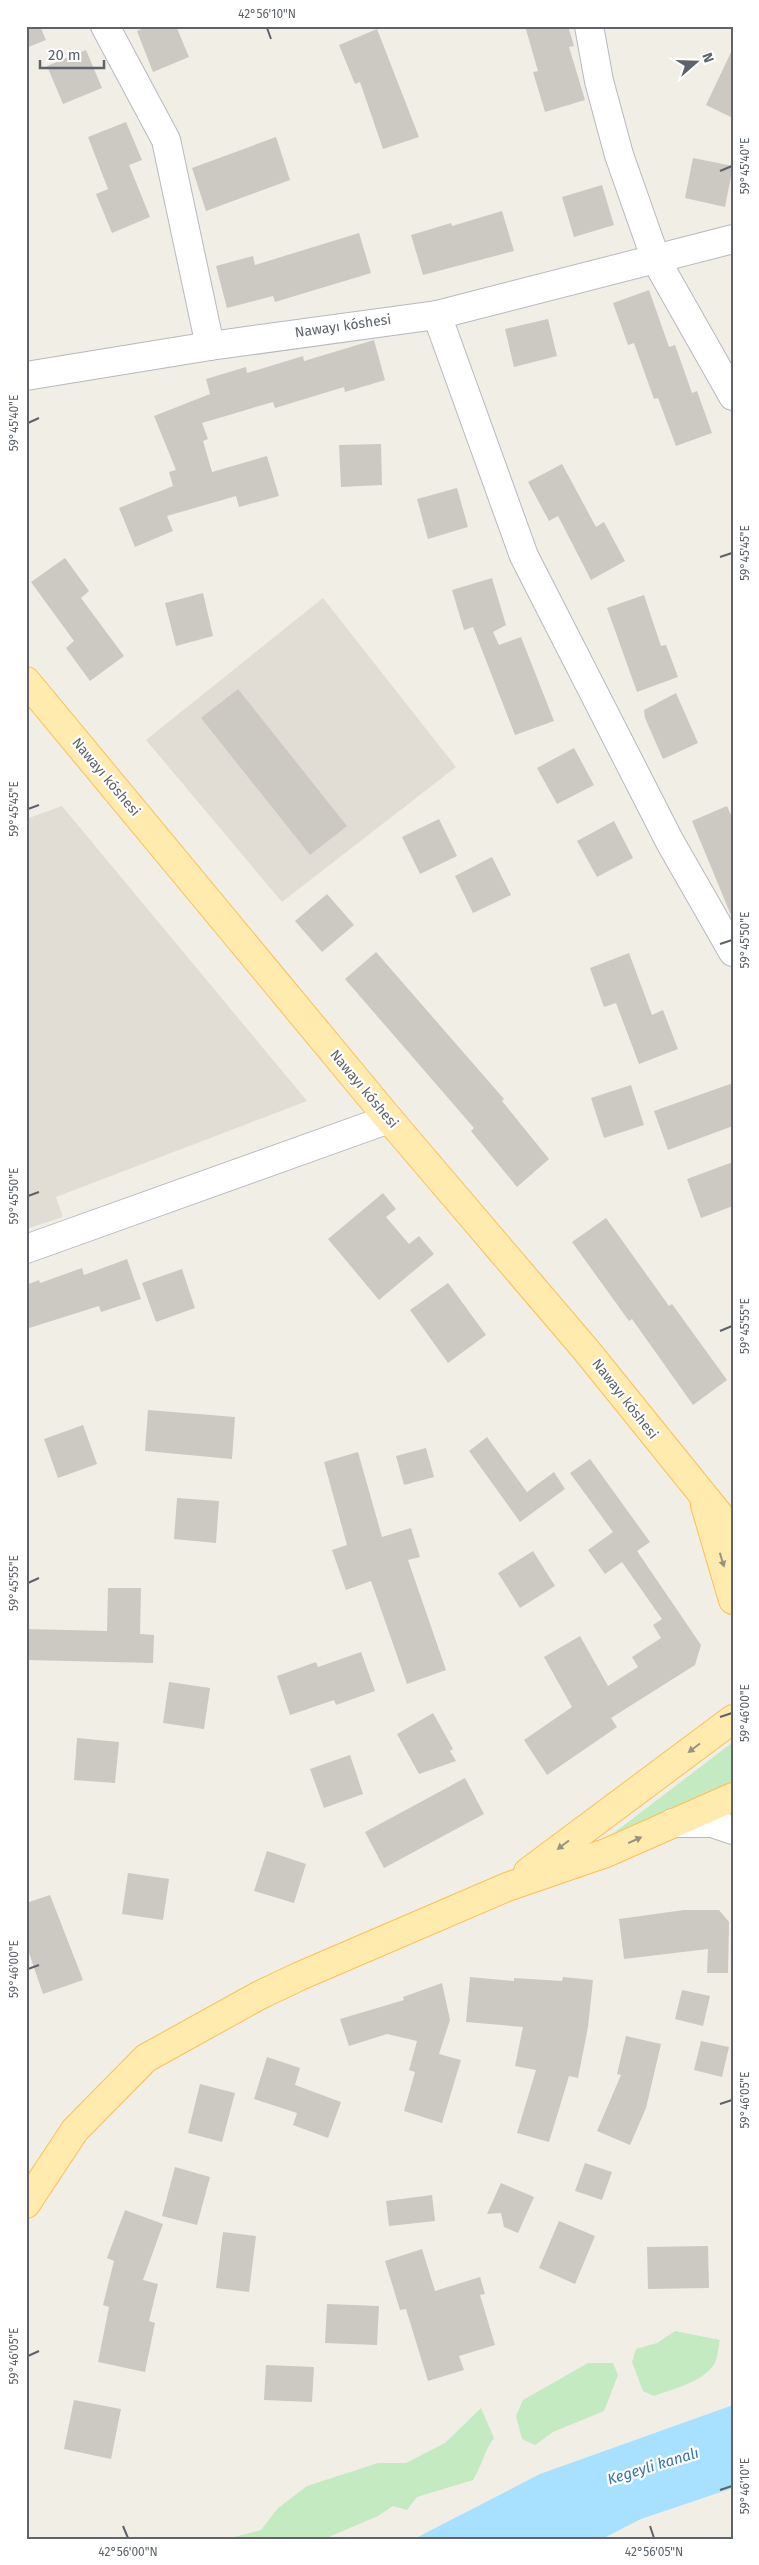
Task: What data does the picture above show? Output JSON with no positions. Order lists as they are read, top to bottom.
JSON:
{
  "streets": {
    "main road": ["Nawayı kóshesi"]
  },
  "water": ["Kegeyli kanalı"],
  "scale_bar": "20 m",
  "north": "right",
  "coordinates": [
    "42°56'10\"N",
    "59°45'40\"E",
    "59°45'45\"E",
    "59°45'50\"E",
    "59°45'55\"E",
    "59°46'00\"E",
    "59°46'05\"E",
    "59°46'10\"E",
    "42°56'00\"N",
    "42°56'05\"N"
  ]
}
